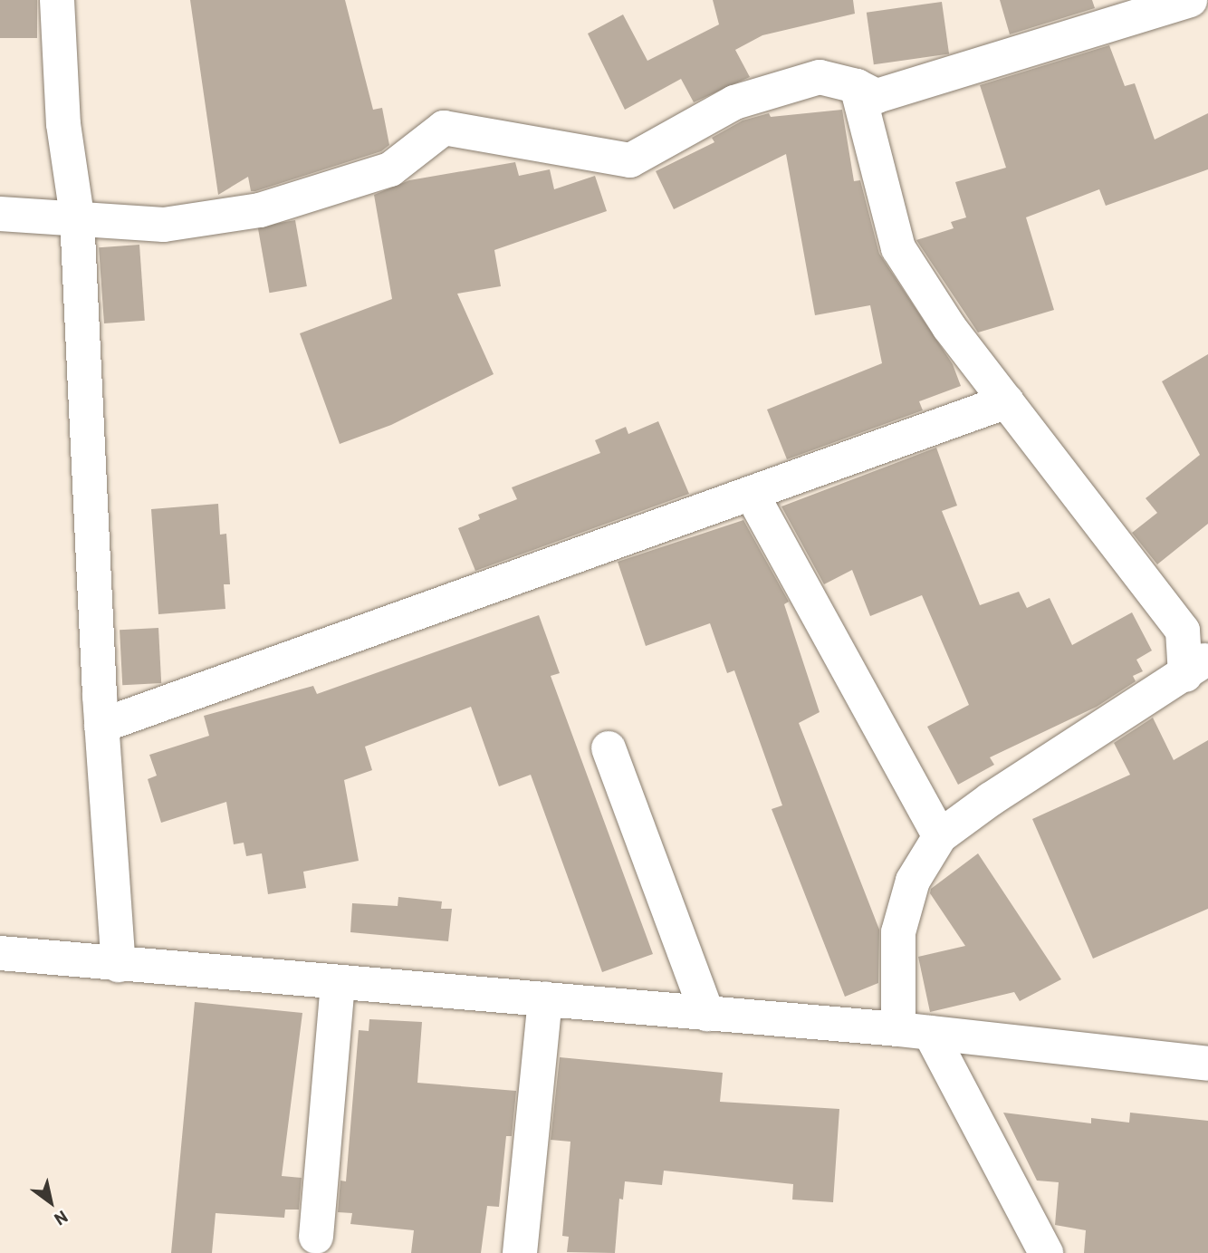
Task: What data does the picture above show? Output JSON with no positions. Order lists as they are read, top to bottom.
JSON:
{
  "north": "bottom right"
}
